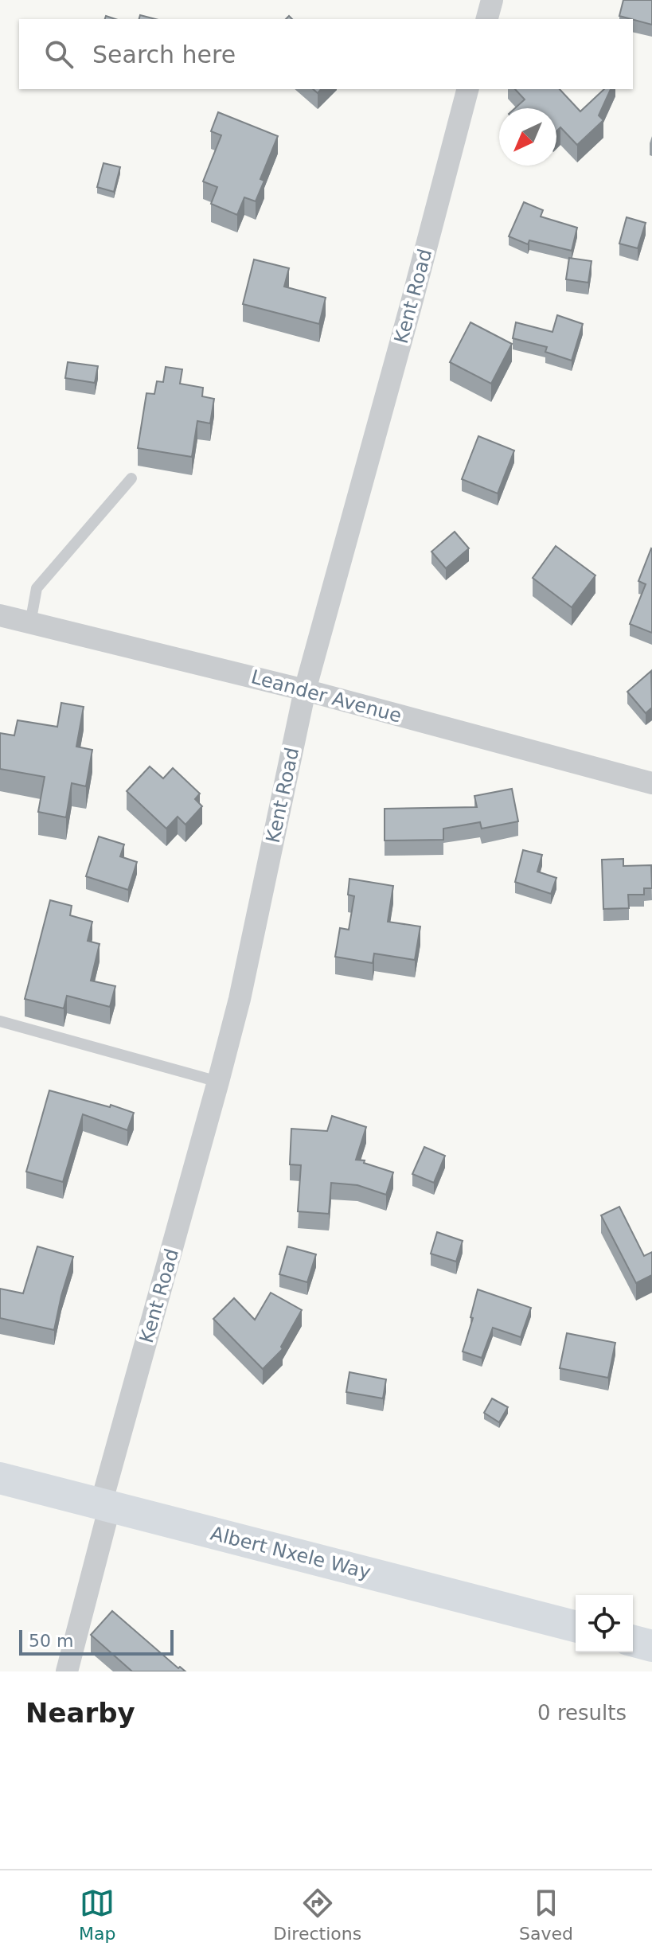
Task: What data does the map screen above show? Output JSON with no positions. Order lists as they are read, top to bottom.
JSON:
{
  "streets": {
    "main road": ["Albert Nxele Way"],
    "street": ["Kent Road", "Leander Avenue"]
  },
  "crossings": [
    ["Kent Road", "Leander Avenue"],
    ["Kent Road", "Albert Nxele Way"]
  ],
  "scale_bar": "50 m",
  "north": "bottom left",
  "page": {
    "search": "Search here",
    "scale": "50 m",
    "heading": ["Nearby", "0 results"],
    "nav": ["Map", "Directions", "Saved"]
  }
}
